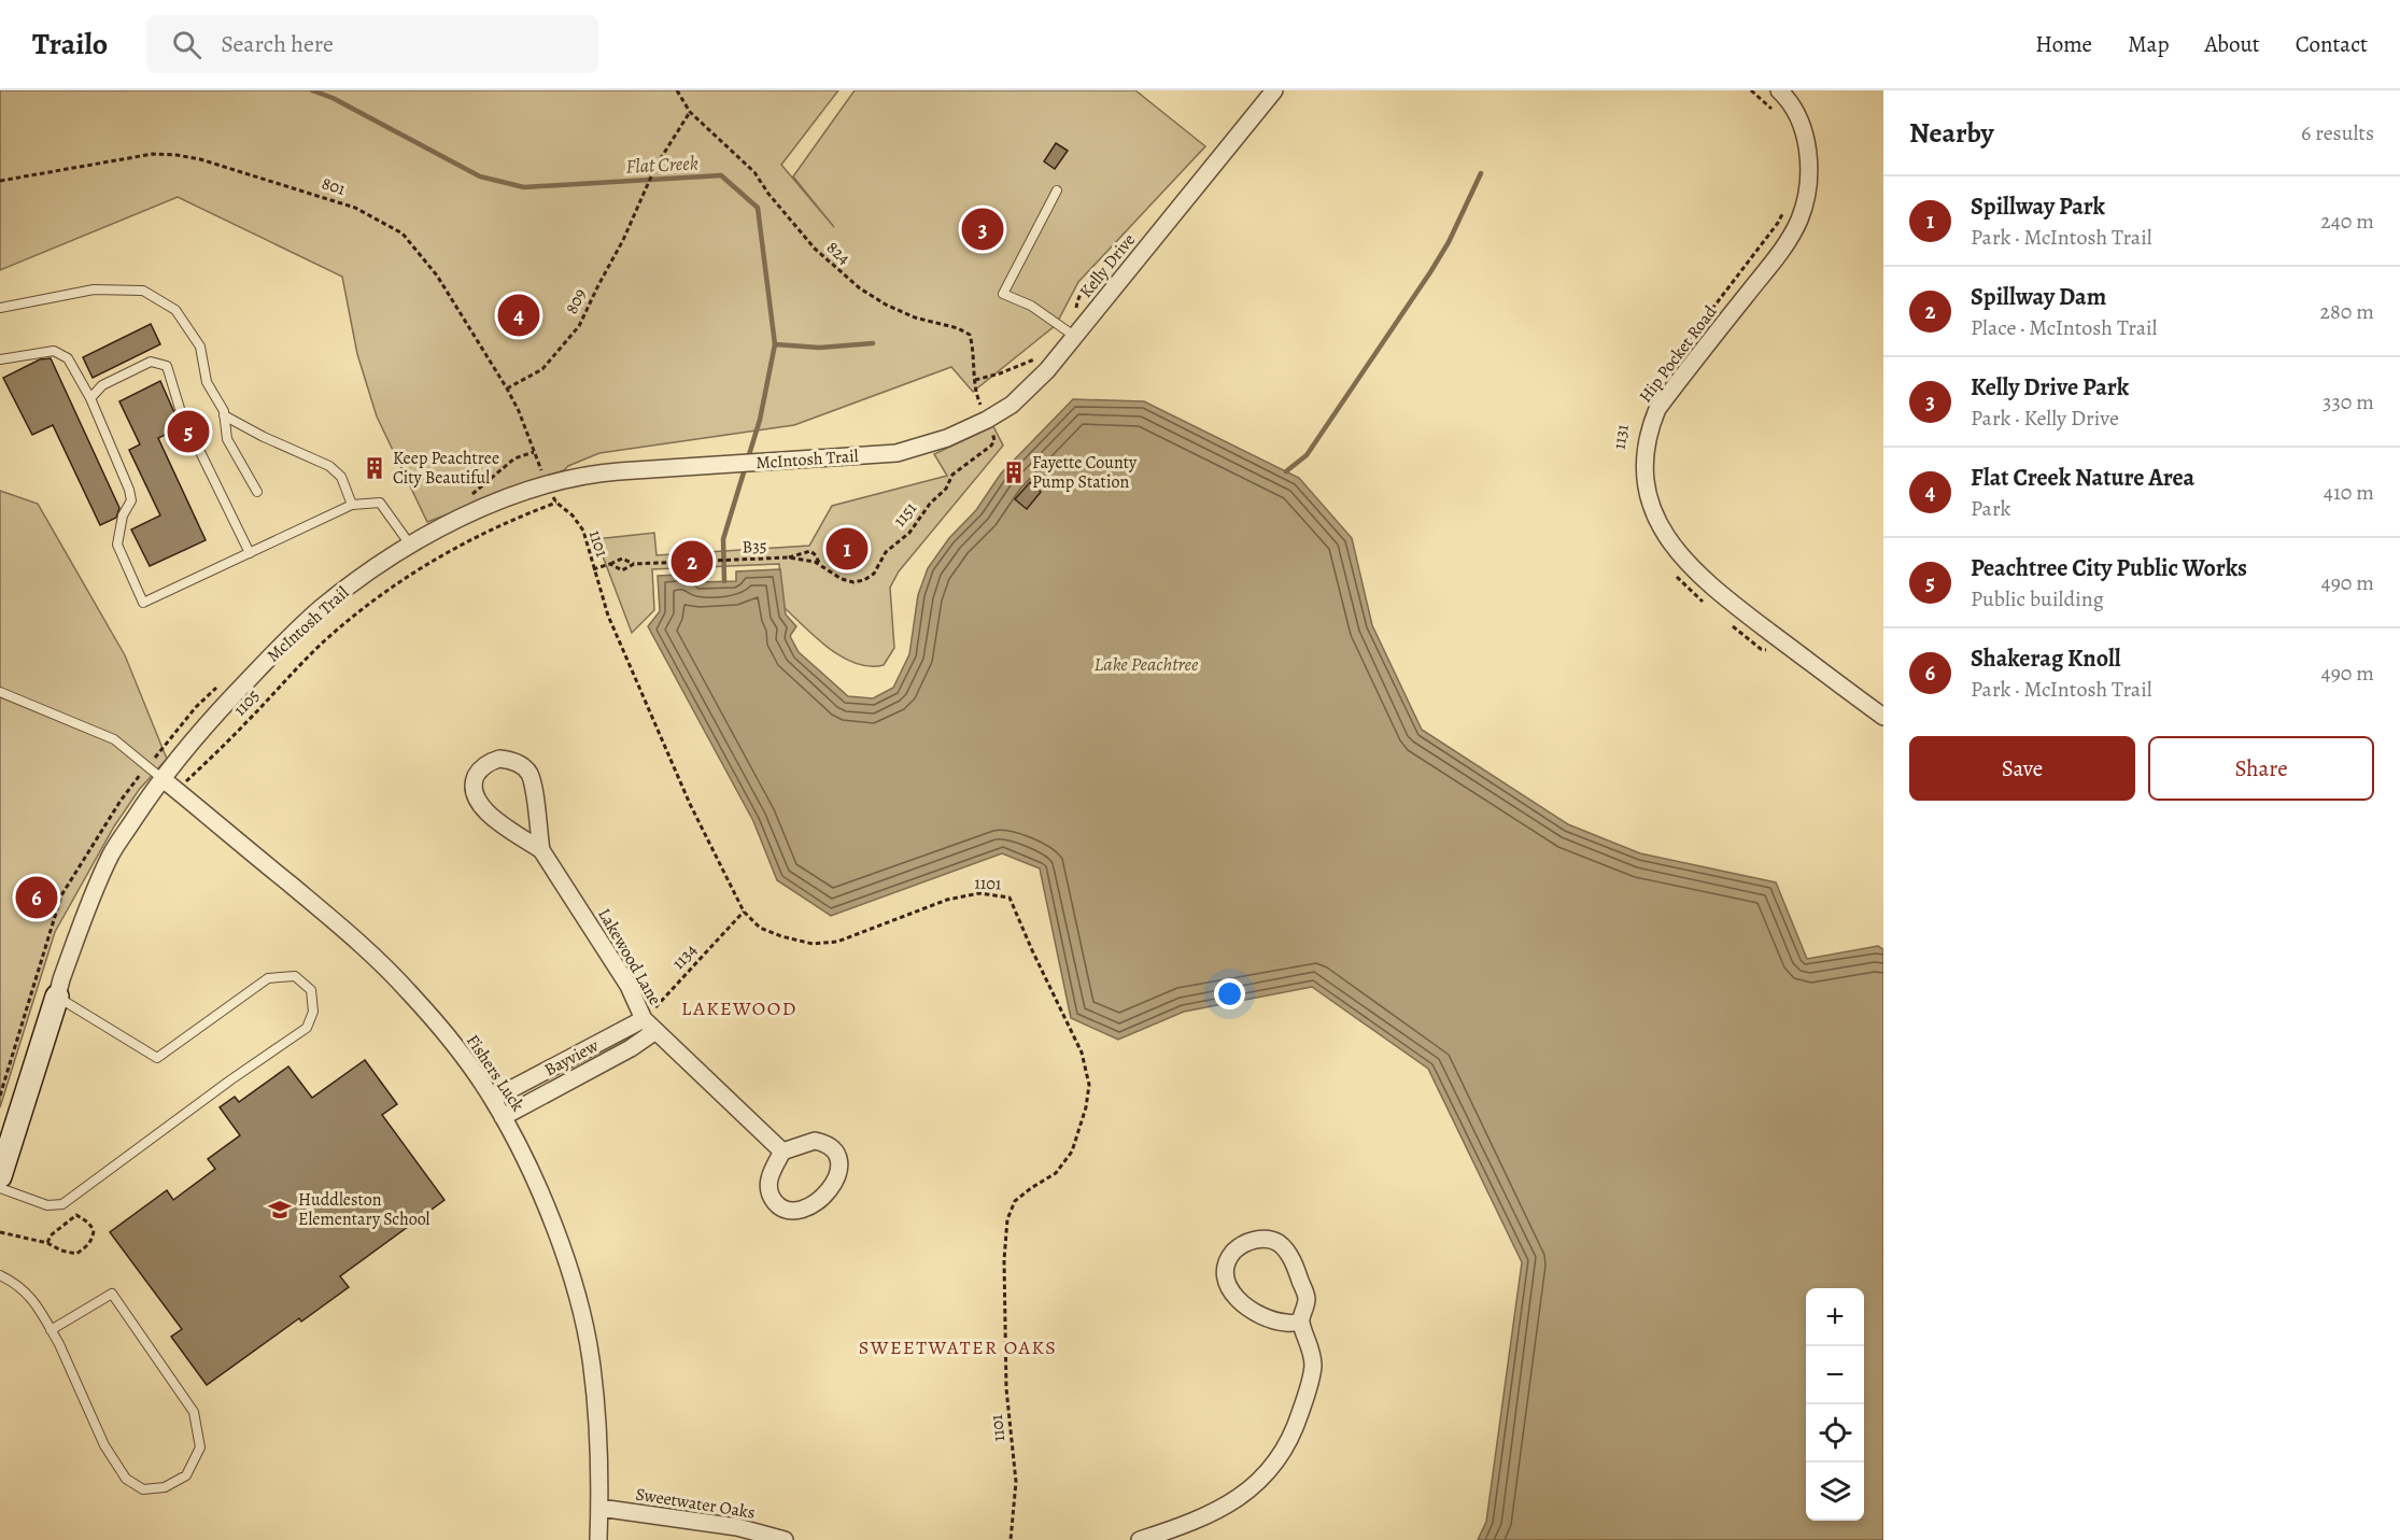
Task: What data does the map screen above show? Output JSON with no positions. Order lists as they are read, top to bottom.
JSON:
{
  "streets": {
    "street": [
      "Kelly Drive",
      "Hip Pocket Road",
      "McIntosh Trail",
      "Lakewood Lane",
      "Bayview",
      "Fishers Luck",
      "Sweetwater Oaks"
    ],
    "path": [
      "801",
      "824",
      "809",
      "1151",
      "1101",
      "B35",
      "1105",
      "1134"
    ]
  },
  "crossings": [
    ["801", "809"],
    ["824", "809"],
    ["Kelly Drive", "McIntosh Trail"],
    ["McIntosh Trail", "Fishers Luck"],
    ["1151", "B35"],
    ["1101", "1105"],
    ["1101", "1134"],
    ["1105", "Fishers Luck"],
    ["Lakewood Lane", "1134"],
    ["Lakewood Lane", "Bayview"],
    ["1134", "Bayview"],
    ["Bayview", "Fishers Luck"],
    ["Fishers Luck", "Sweetwater Oaks"]
  ],
  "districts": ["LAKEWOOD", "SWEETWATER OAKS"],
  "water": ["Flat Creek", "Lake Peachtree"],
  "places": {
    "building": ["Keep Peachtree City Beautiful", "Fayette County Pump Station"],
    "school or university": ["Huddleston Elementary School"]
  },
  "page": {
    "header": "Trailo",
    "search": "Search here",
    "nav": [
      "Home",
      "Map",
      "About",
      "Contact"
    ],
    "heading": ["Nearby", "6 results"],
    "list": [
      {
        "mark": "1",
        "name": "Spillway Park",
        "note": "Park · McIntosh Trail",
        "value": "240 m"
      },
      {
        "mark": "2",
        "name": "Spillway Dam",
        "note": "Place · McIntosh Trail",
        "value": "280 m"
      },
      {
        "mark": "3",
        "name": "Kelly Drive Park",
        "note": "Park · Kelly Drive",
        "value": "330 m"
      },
      {
        "mark": "4",
        "name": "Flat Creek Nature Area",
        "note": "Park",
        "value": "410 m"
      },
      {
        "mark": "5",
        "name": "Peachtree City Public Works",
        "note": "Public building",
        "value": "490 m"
      },
      {
        "mark": "6",
        "name": "Shakerag Knoll",
        "note": "Park · McIntosh Trail",
        "value": "490 m"
      }
    ],
    "pins": [
      "3",
      "4",
      "5",
      "1",
      "2",
      "6"
    ],
    "buttons": ["Save", "Share"],
    "map_buttons": ["+", "−"]
  }
}
